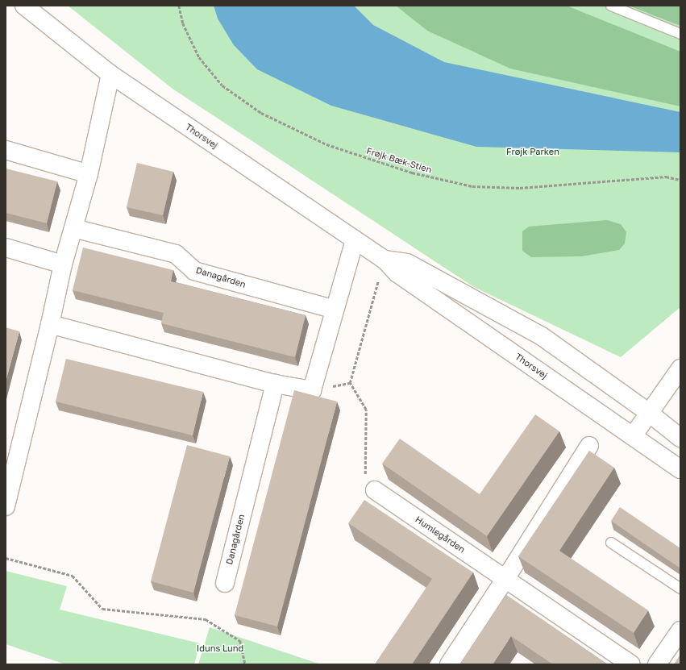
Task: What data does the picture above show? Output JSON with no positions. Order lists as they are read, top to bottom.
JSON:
{
  "streets": {
    "street": ["Thorsvej", "Danagården", "Humlegården"],
    "path": ["Frøjk Bæk-Stien"]
  },
  "parks": ["Frøjk Parken", "Iduns Lund"]
}
